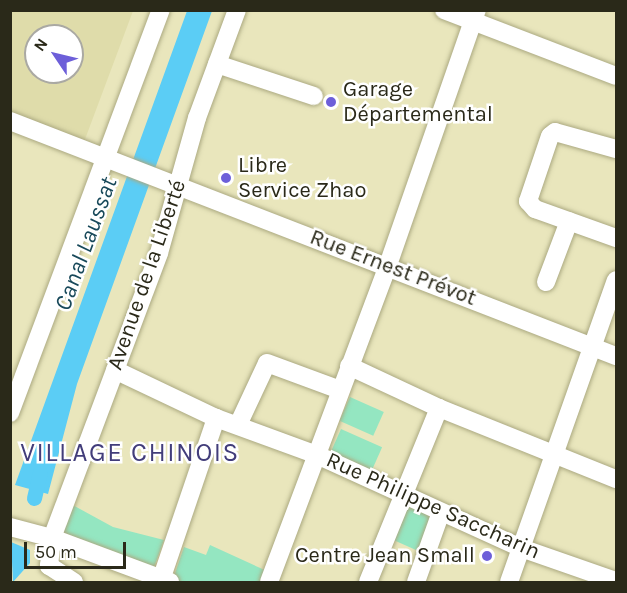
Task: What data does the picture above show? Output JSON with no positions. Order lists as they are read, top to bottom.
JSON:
{
  "streets": {
    "street": ["Rue Ernest Prévot", "Avenue de la Liberté", "Rue Philippe Saccharin"]
  },
  "crossings": [
    ["Rue Ernest Prévot", "Avenue de la Liberté"],
    ["Avenue de la Liberté", "Rue Philippe Saccharin"]
  ],
  "districts": ["VILLAGE CHINOIS"],
  "water": ["Canal Laussat"],
  "places": ["Garage Départemental", "Libre Service Zhao", "Centre Jean Small"],
  "scale_bar": "50 m",
  "north": "top left"
}
